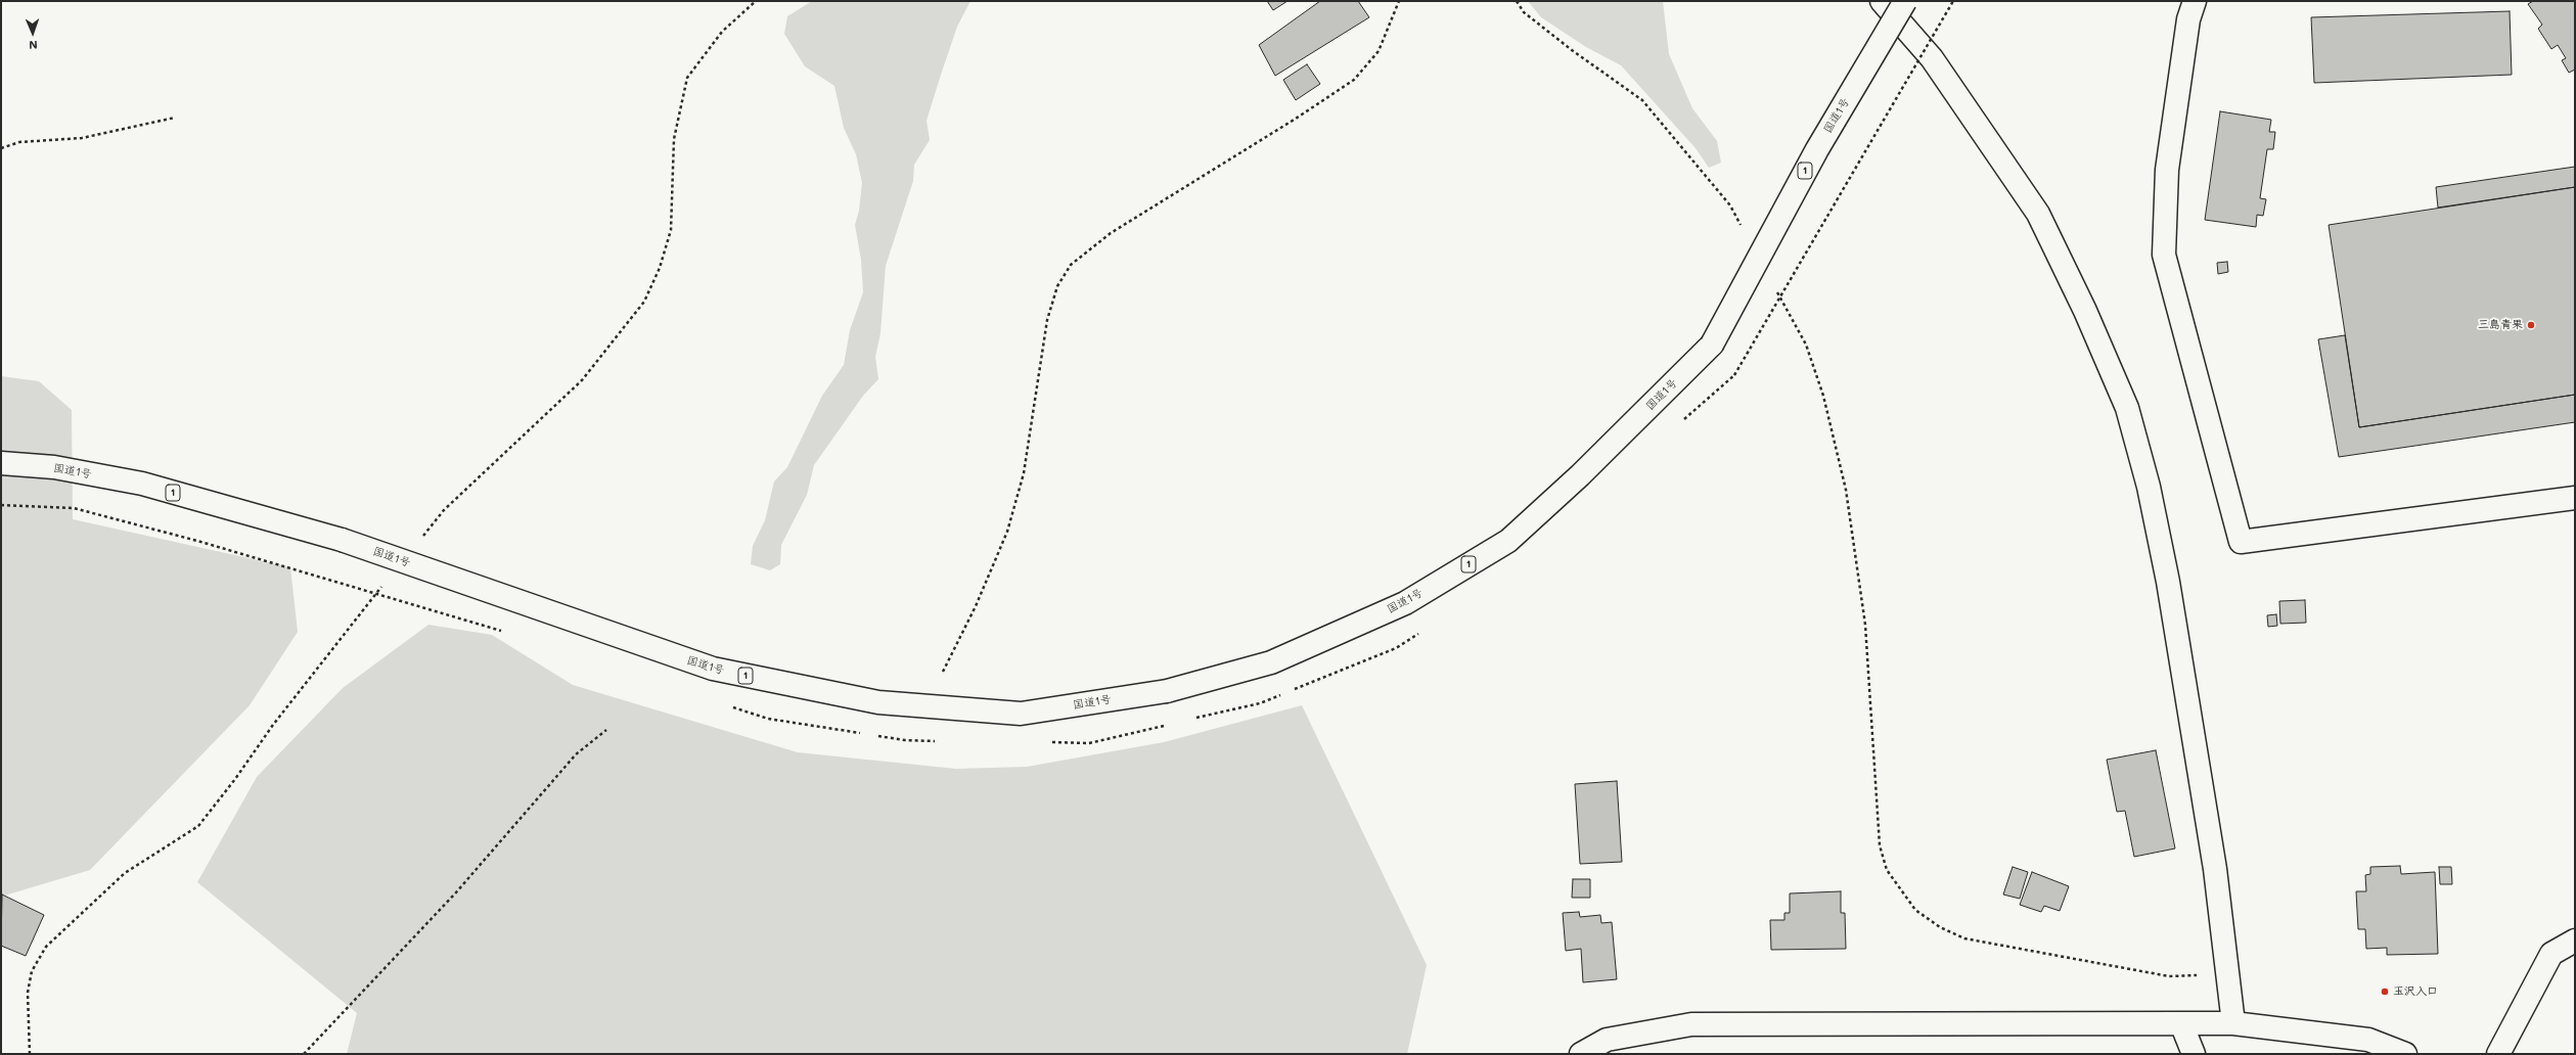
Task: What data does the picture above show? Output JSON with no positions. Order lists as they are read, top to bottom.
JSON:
{
  "streets": {
    "main road": ["国道1号", "1"]
  },
  "places": ["三島青果", "玉沢入口"],
  "north": "bottom"
}
